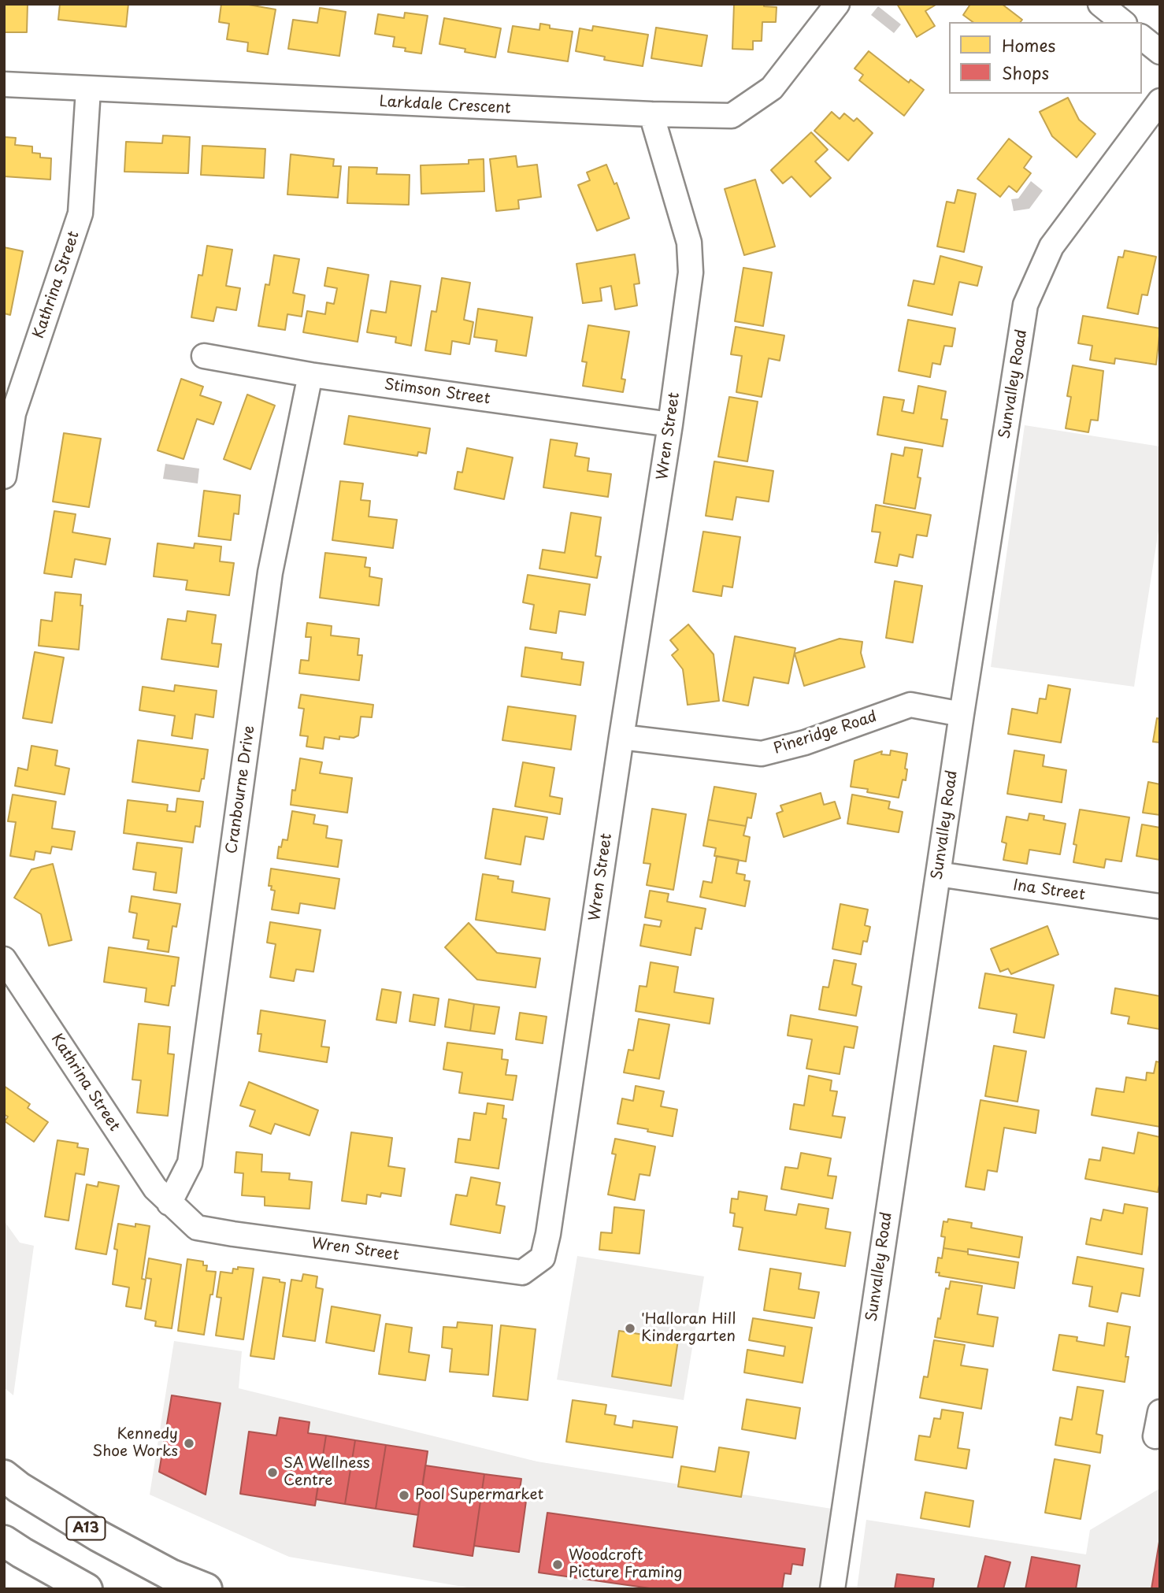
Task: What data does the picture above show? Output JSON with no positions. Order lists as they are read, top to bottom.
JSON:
{
  "streets": {
    "highway": ["A13"],
    "street": [
      "Larkdale Crescent",
      "Kathrina Street",
      "Sunvalley Road",
      "Stimson Street",
      "Wren Street",
      "Pineridge Road",
      "Cranbourne Drive",
      "Ina Street"
    ]
  },
  "crossings": [
    ["Larkdale Crescent", "Kathrina Street"],
    ["Larkdale Crescent", "Wren Street"],
    ["Kathrina Street", "Wren Street"],
    ["Kathrina Street", "Cranbourne Drive"],
    ["Sunvalley Road", "Pineridge Road"],
    ["Sunvalley Road", "Ina Street"],
    ["Stimson Street", "Wren Street"],
    ["Stimson Street", "Cranbourne Drive"],
    ["Wren Street", "Pineridge Road"],
    ["Wren Street", "Cranbourne Drive"]
  ],
  "places": [
    "'Halloran Hill Kindergarten",
    "Kennedy Shoe Works",
    "SA Wellness Centre",
    "Pool Supermarket",
    "Woodcroft Picture Framing"
  ],
  "legend": ["Homes", "Shops"]
}
